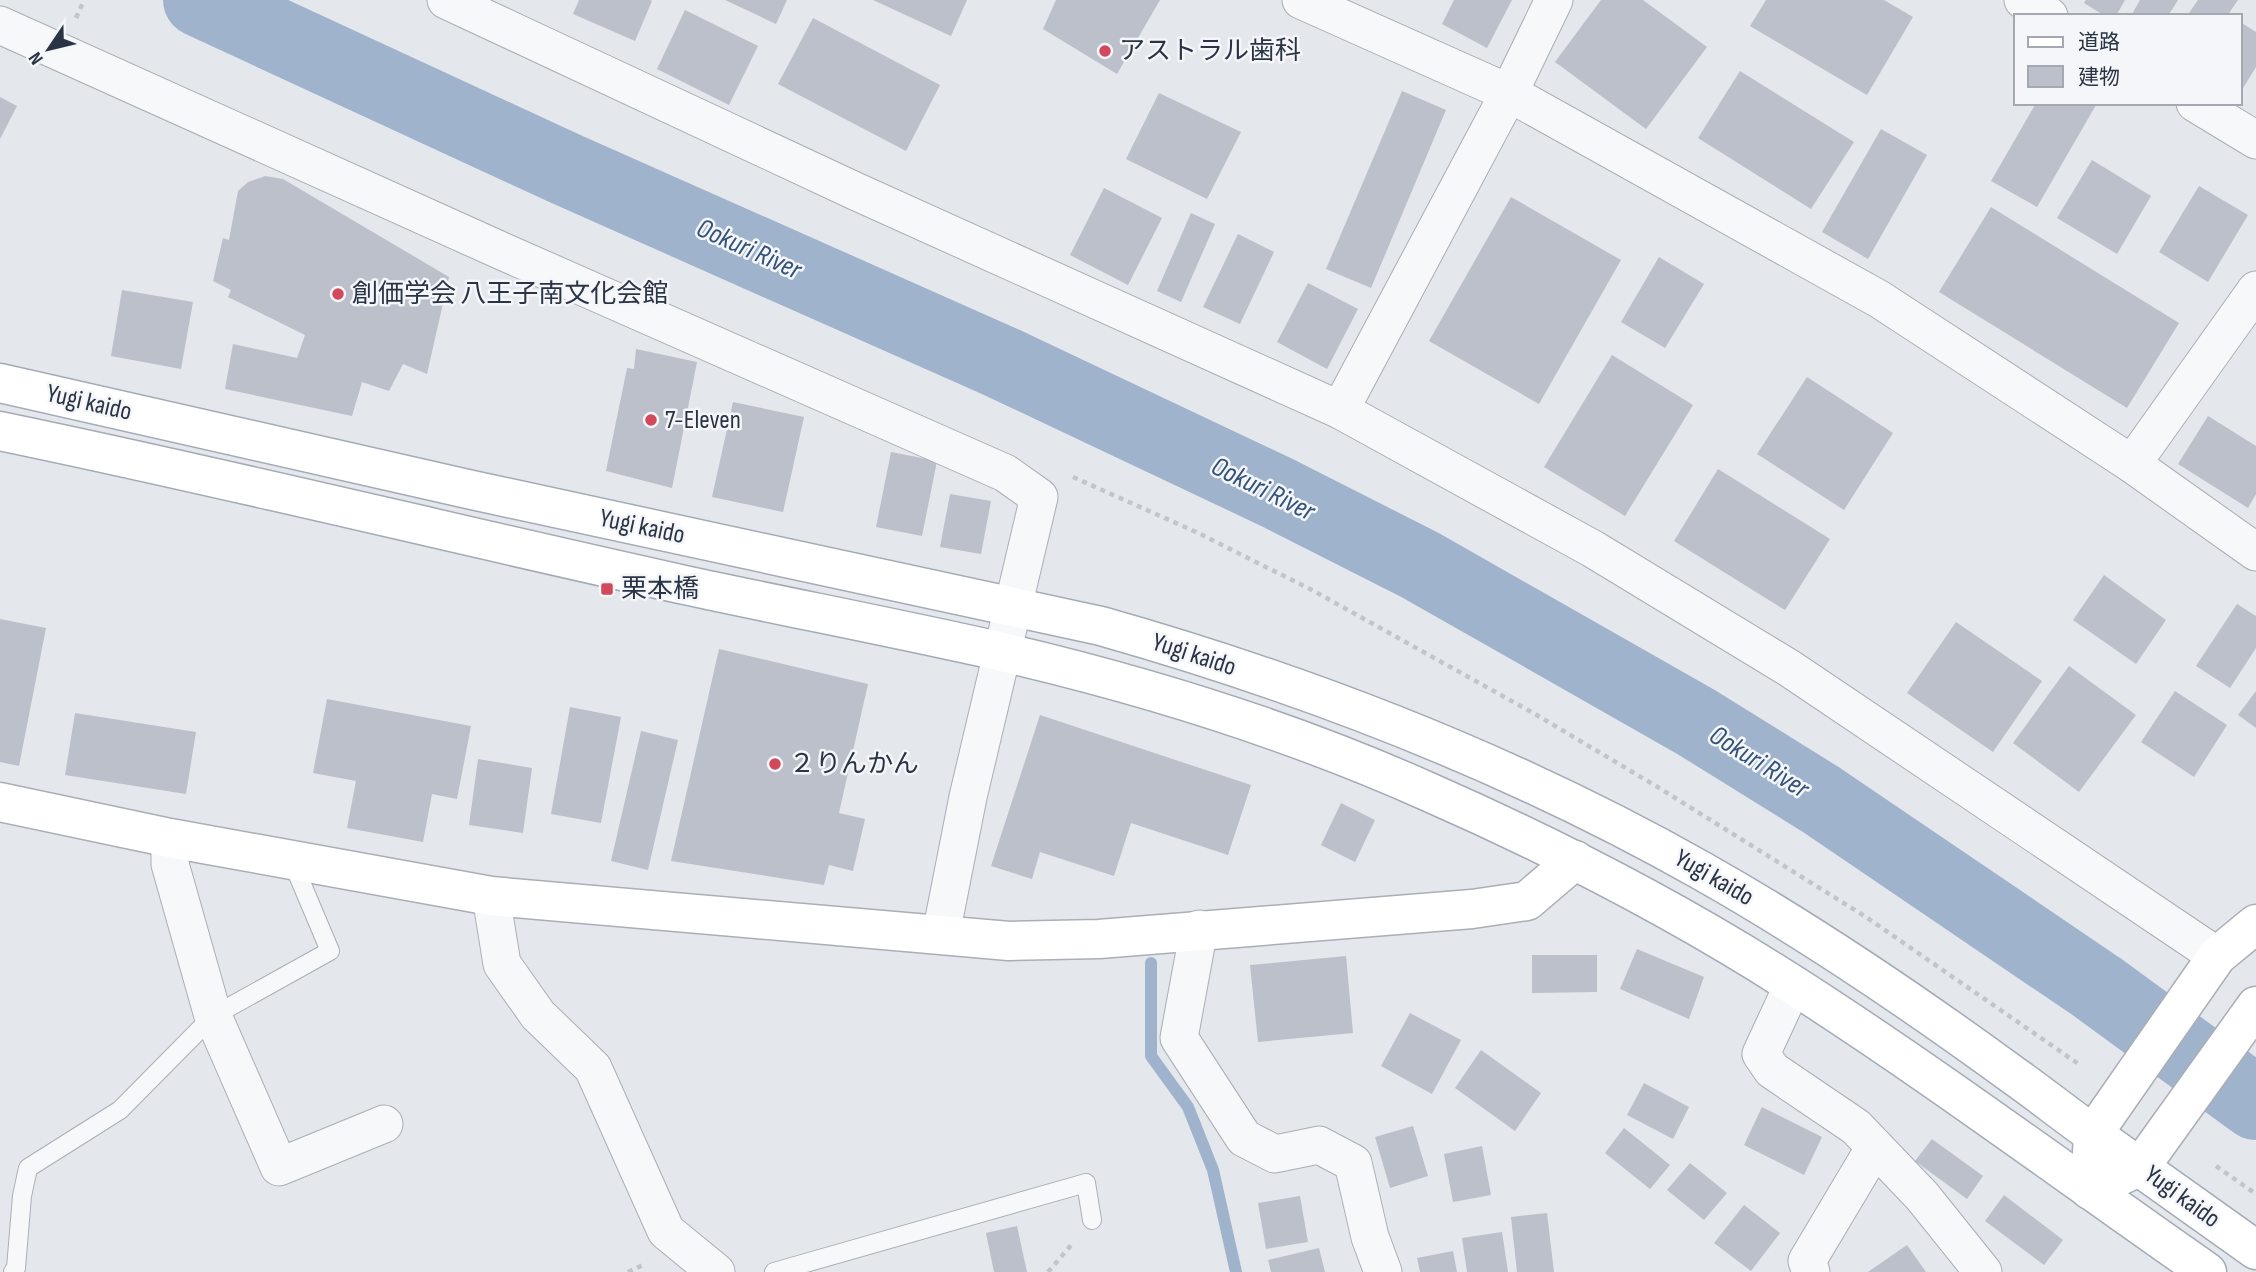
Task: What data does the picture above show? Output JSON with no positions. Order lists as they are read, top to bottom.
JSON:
{
  "streets": {
    "main road": ["Yugi kaido"]
  },
  "water": ["Ookuri River"],
  "places": {
    "other": [
      "アストラル歯科",
      "創価学会 八王子南文化会館",
      "7-Eleven",
      "２りんかん"
    ],
    "transit": ["栗本橋"]
  },
  "legend": ["道路", "建物"],
  "north": "bottom left"
}
